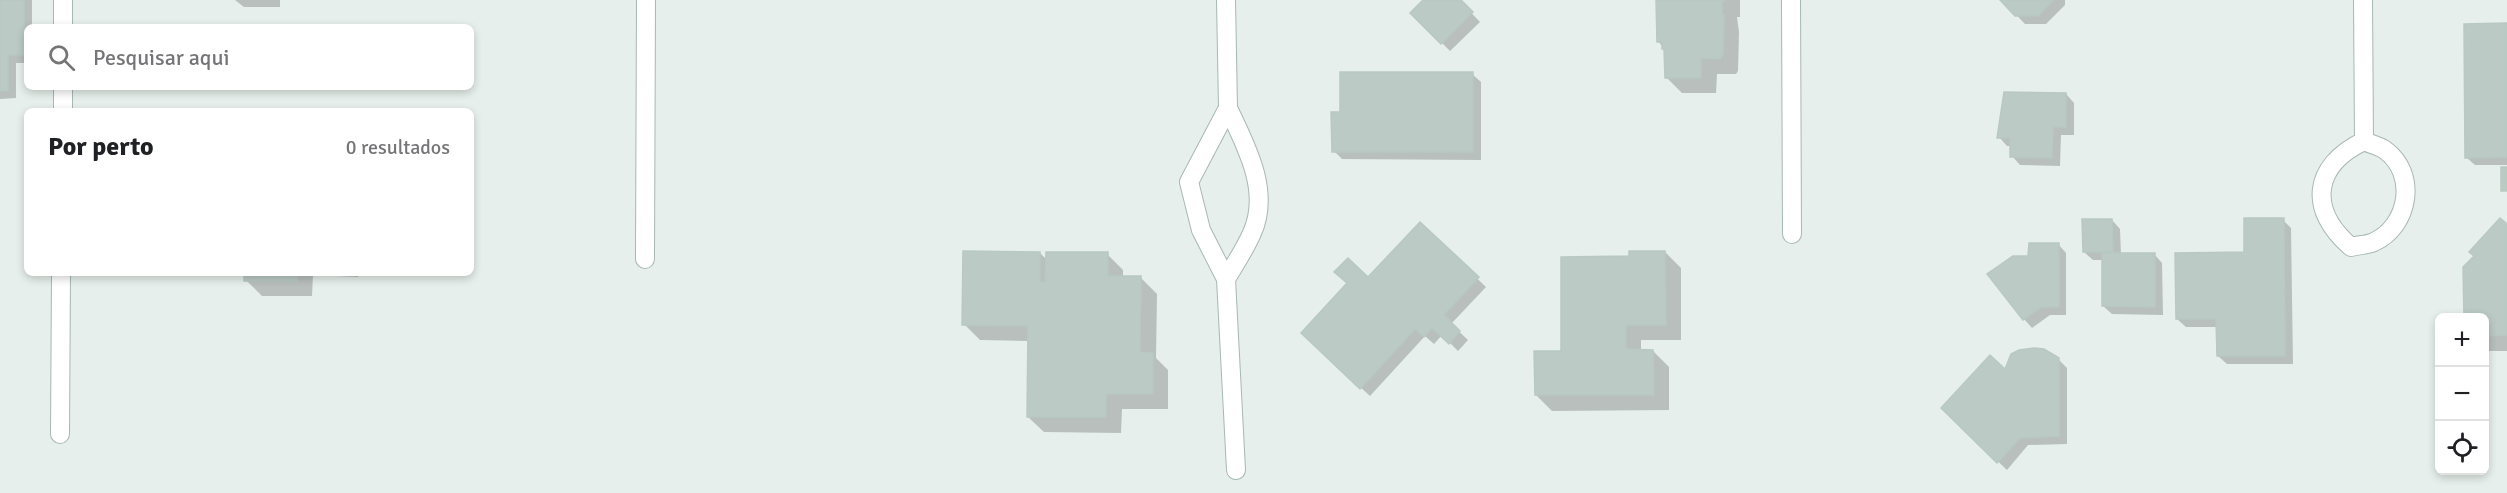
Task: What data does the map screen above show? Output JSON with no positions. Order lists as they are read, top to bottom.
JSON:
{
  "page": {
    "search": "Pesquisar aqui",
    "heading": ["Por perto", "0 resultados"],
    "map_buttons": ["+", "−"]
  }
}
